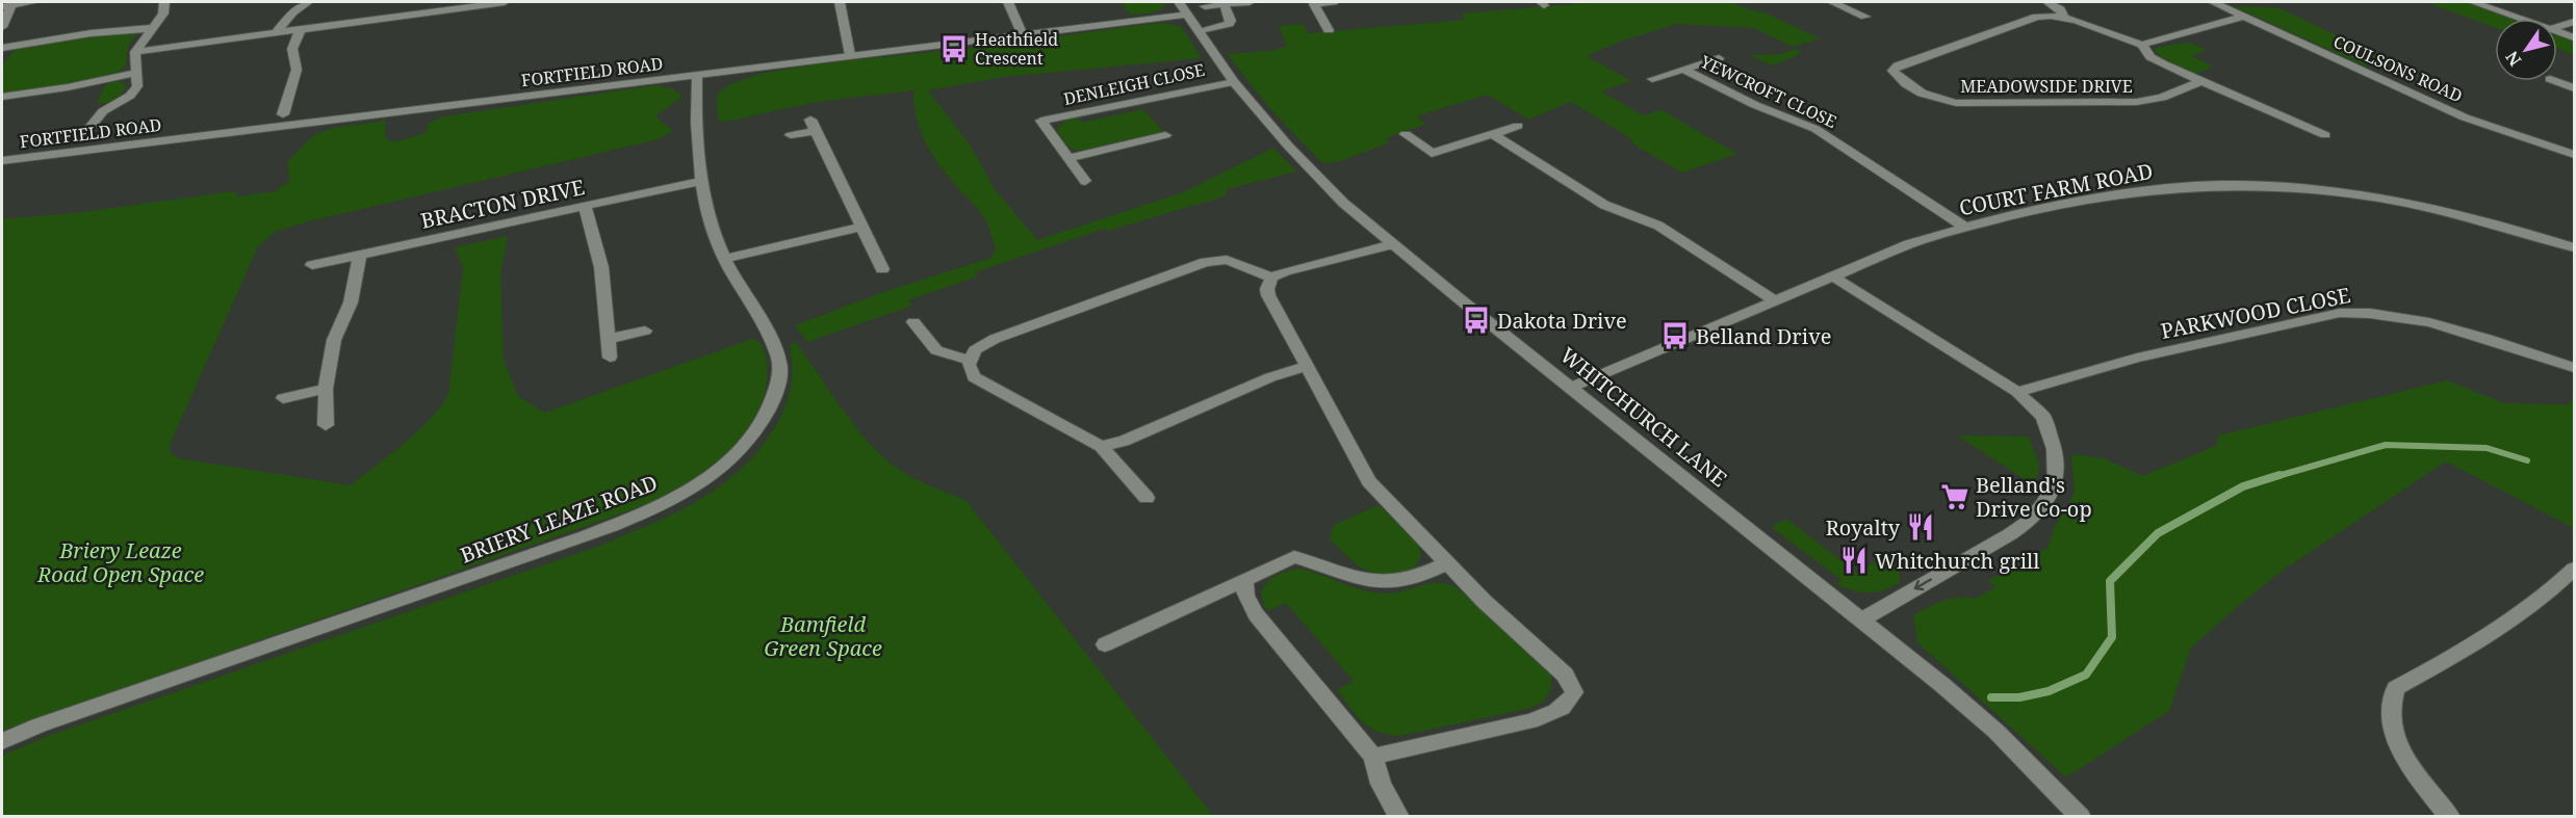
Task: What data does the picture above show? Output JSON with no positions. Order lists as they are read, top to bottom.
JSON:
{
  "streets": {
    "street": [
      "COULSONS ROAD",
      "FORTFIELD ROAD",
      "DENLEIGH CLOSE",
      "MEADOWSIDE DRIVE",
      "YEWCROFT CLOSE",
      "COURT FARM ROAD",
      "BRACTON DRIVE",
      "PARKWOOD CLOSE",
      "WHITCHURCH LANE",
      "BRIERY LEAZE ROAD"
    ]
  },
  "crossings": [
    ["FORTFIELD ROAD", "WHITCHURCH LANE"],
    ["FORTFIELD ROAD", "BRIERY LEAZE ROAD"],
    ["DENLEIGH CLOSE", "WHITCHURCH LANE"],
    ["YEWCROFT CLOSE", "COURT FARM ROAD"],
    ["COURT FARM ROAD", "WHITCHURCH LANE"],
    ["BRACTON DRIVE", "BRIERY LEAZE ROAD"]
  ],
  "parks": ["Briery Leaze Road Open Space", "Bamfield Green Space"],
  "places": {
    "bus stop": ["Heathfield Crescent", "Dakota Drive", "Belland Drive"],
    "supermarket": ["Belland's Drive Co-op"],
    "restaurant": ["Royalty", "Whitchurch grill"]
  },
  "north": "bottom left"
}
